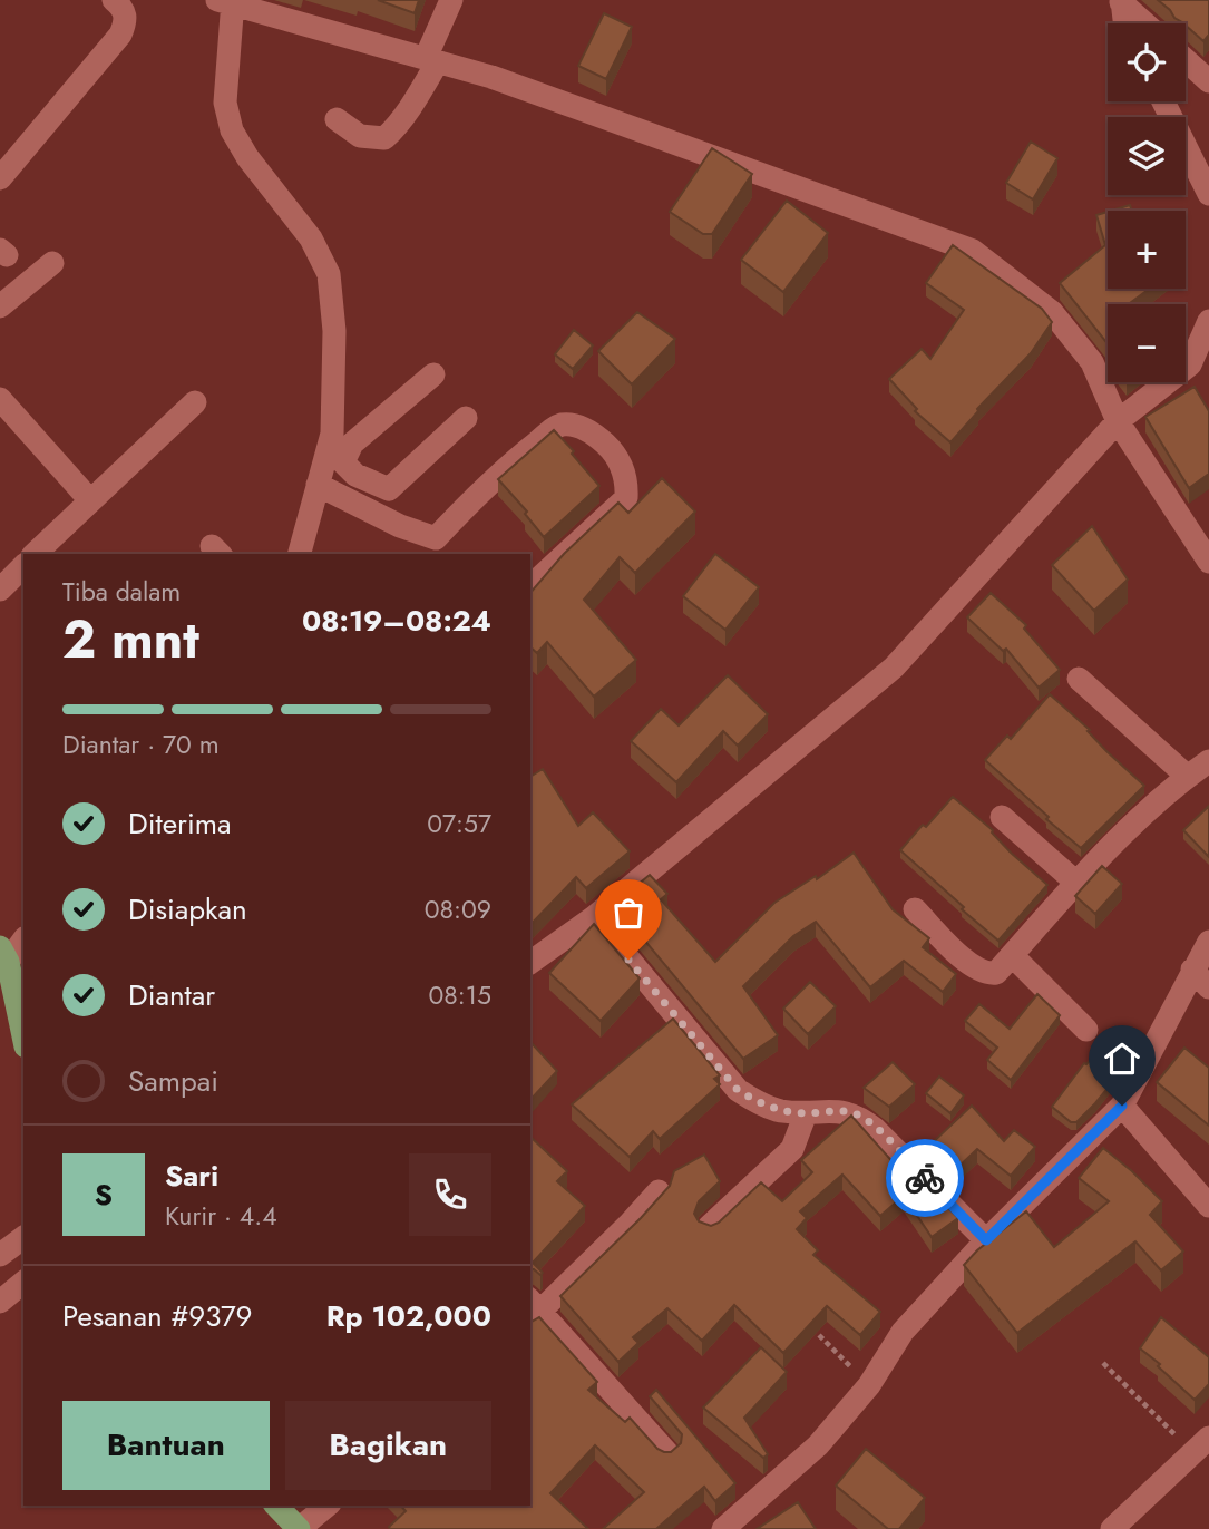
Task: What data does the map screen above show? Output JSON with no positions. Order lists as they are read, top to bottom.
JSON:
{
  "page": {
    "map_buttons": ["+", "−"],
    "heading": ["2 mnt", "Tiba dalam", "08:19–08:24"],
    "panel": [
      "Sari",
      "Kurir · 4.4",
      "Pesanan #9379",
      "Rp 102,000"
    ],
    "bar": "Diantar · 70 m",
    "list": [
      ["Diterima", "07:57"],
      ["Disiapkan", "08:09"],
      ["Diantar", "08:15"],
      "Sampai"
    ],
    "round": "S",
    "buttons": ["Bantuan", "Bagikan"]
  }
}
